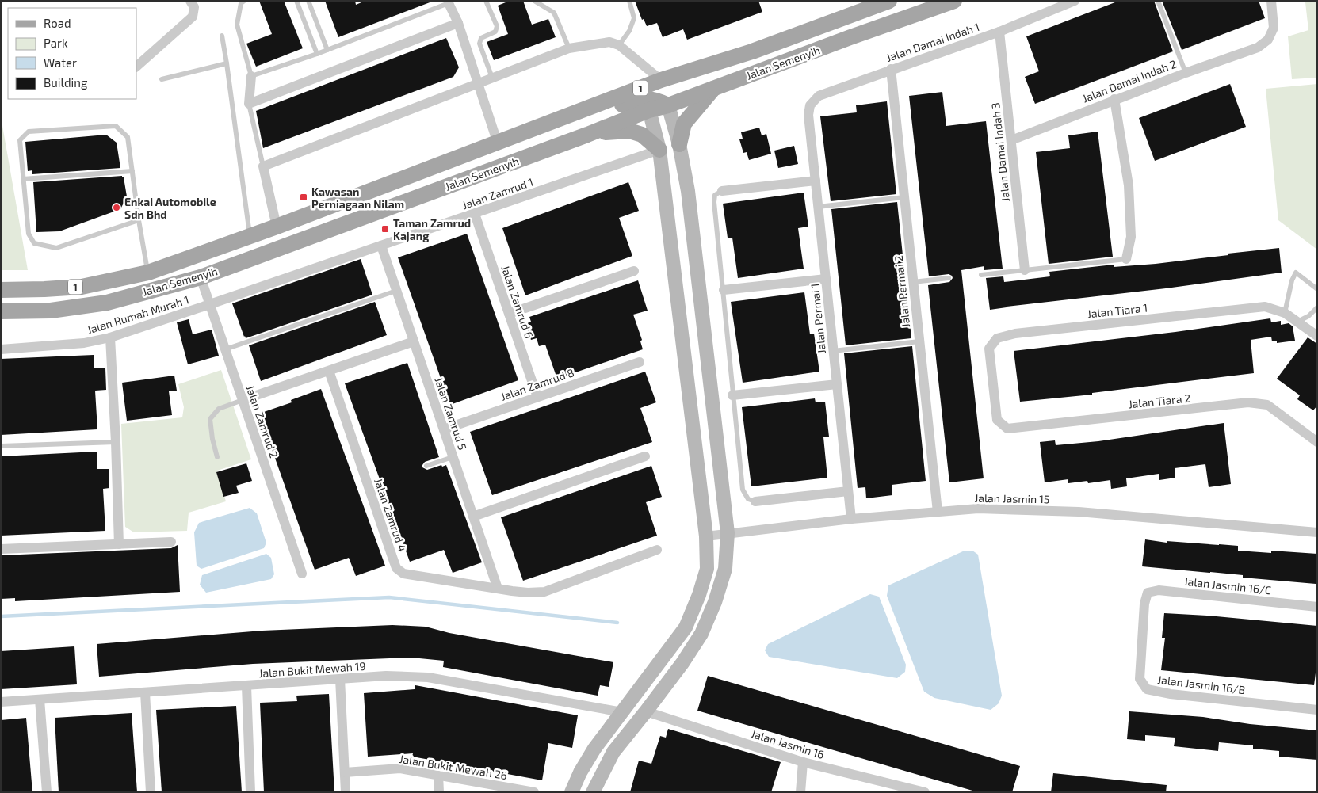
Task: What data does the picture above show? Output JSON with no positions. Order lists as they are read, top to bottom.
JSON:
{
  "streets": {
    "main road": ["Jalan Semenyih", "1"],
    "street": [
      "Jalan Damai Indah 1",
      "Jalan Damai Indah 2",
      "Jalan Damai Indah 3",
      "Jalan Zamrud 1",
      "Jalan Permai 2",
      "Jalan Zamrud 6",
      "Jalan Tiara 1",
      "Jalan Rumah Murah 1",
      "Jalan Permai 1",
      "Jalan Zamrud 8",
      "Jalan Tiara 2",
      "Jalan Zamrud 5",
      "Jalan Zamrud 2",
      "Jalan Jasmin 15",
      "Jalan Zamrud 4",
      "Jalan Jasmin 16/C",
      "Jalan Bukit Mewah 19",
      "Jalan Jasmin 16/B",
      "Jalan Jasmin 16",
      "Jalan Bukit Mewah 26"
    ]
  },
  "crossings": [
    ["Jalan Damai Indah 1", "Jalan Damai Indah 3"],
    ["Jalan Damai Indah 1", "Jalan Permai 2"],
    ["Jalan Damai Indah 1", "Jalan Permai 1"],
    ["Jalan Semenyih", "Jalan Zamrud 2"],
    ["Jalan Damai Indah 2", "Jalan Damai Indah 3"],
    ["Jalan Zamrud 1", "Jalan Zamrud 6"],
    ["Jalan Zamrud 1", "Jalan Rumah Murah 1"],
    ["Jalan Zamrud 1", "Jalan Zamrud 5"],
    ["Jalan Zamrud 1", "Jalan Zamrud 2"],
    ["Jalan Permai 2", "Jalan Jasmin 15"],
    ["Jalan Zamrud 6", "Jalan Zamrud 8"],
    ["Jalan Tiara 1", "Jalan Tiara 2"],
    ["Jalan Rumah Murah 1", "Jalan Zamrud 2"],
    ["Jalan Permai 1", "Jalan Jasmin 15"],
    ["Jalan Zamrud 8", "Jalan Zamrud 5"],
    ["Jalan Zamrud 5", "Jalan Zamrud 4"],
    ["Jalan Jasmin 16/C", "Jalan Jasmin 16/B"]
  ],
  "places": {
    "transit": ["Kawasan Perniagaan Nilam", "Taman Zamrud Kajang"],
    "other": ["Enkai Automobile Sdn Bhd"]
  },
  "legend": [
    "Road",
    "Park",
    "Water",
    "Building"
  ]
}
